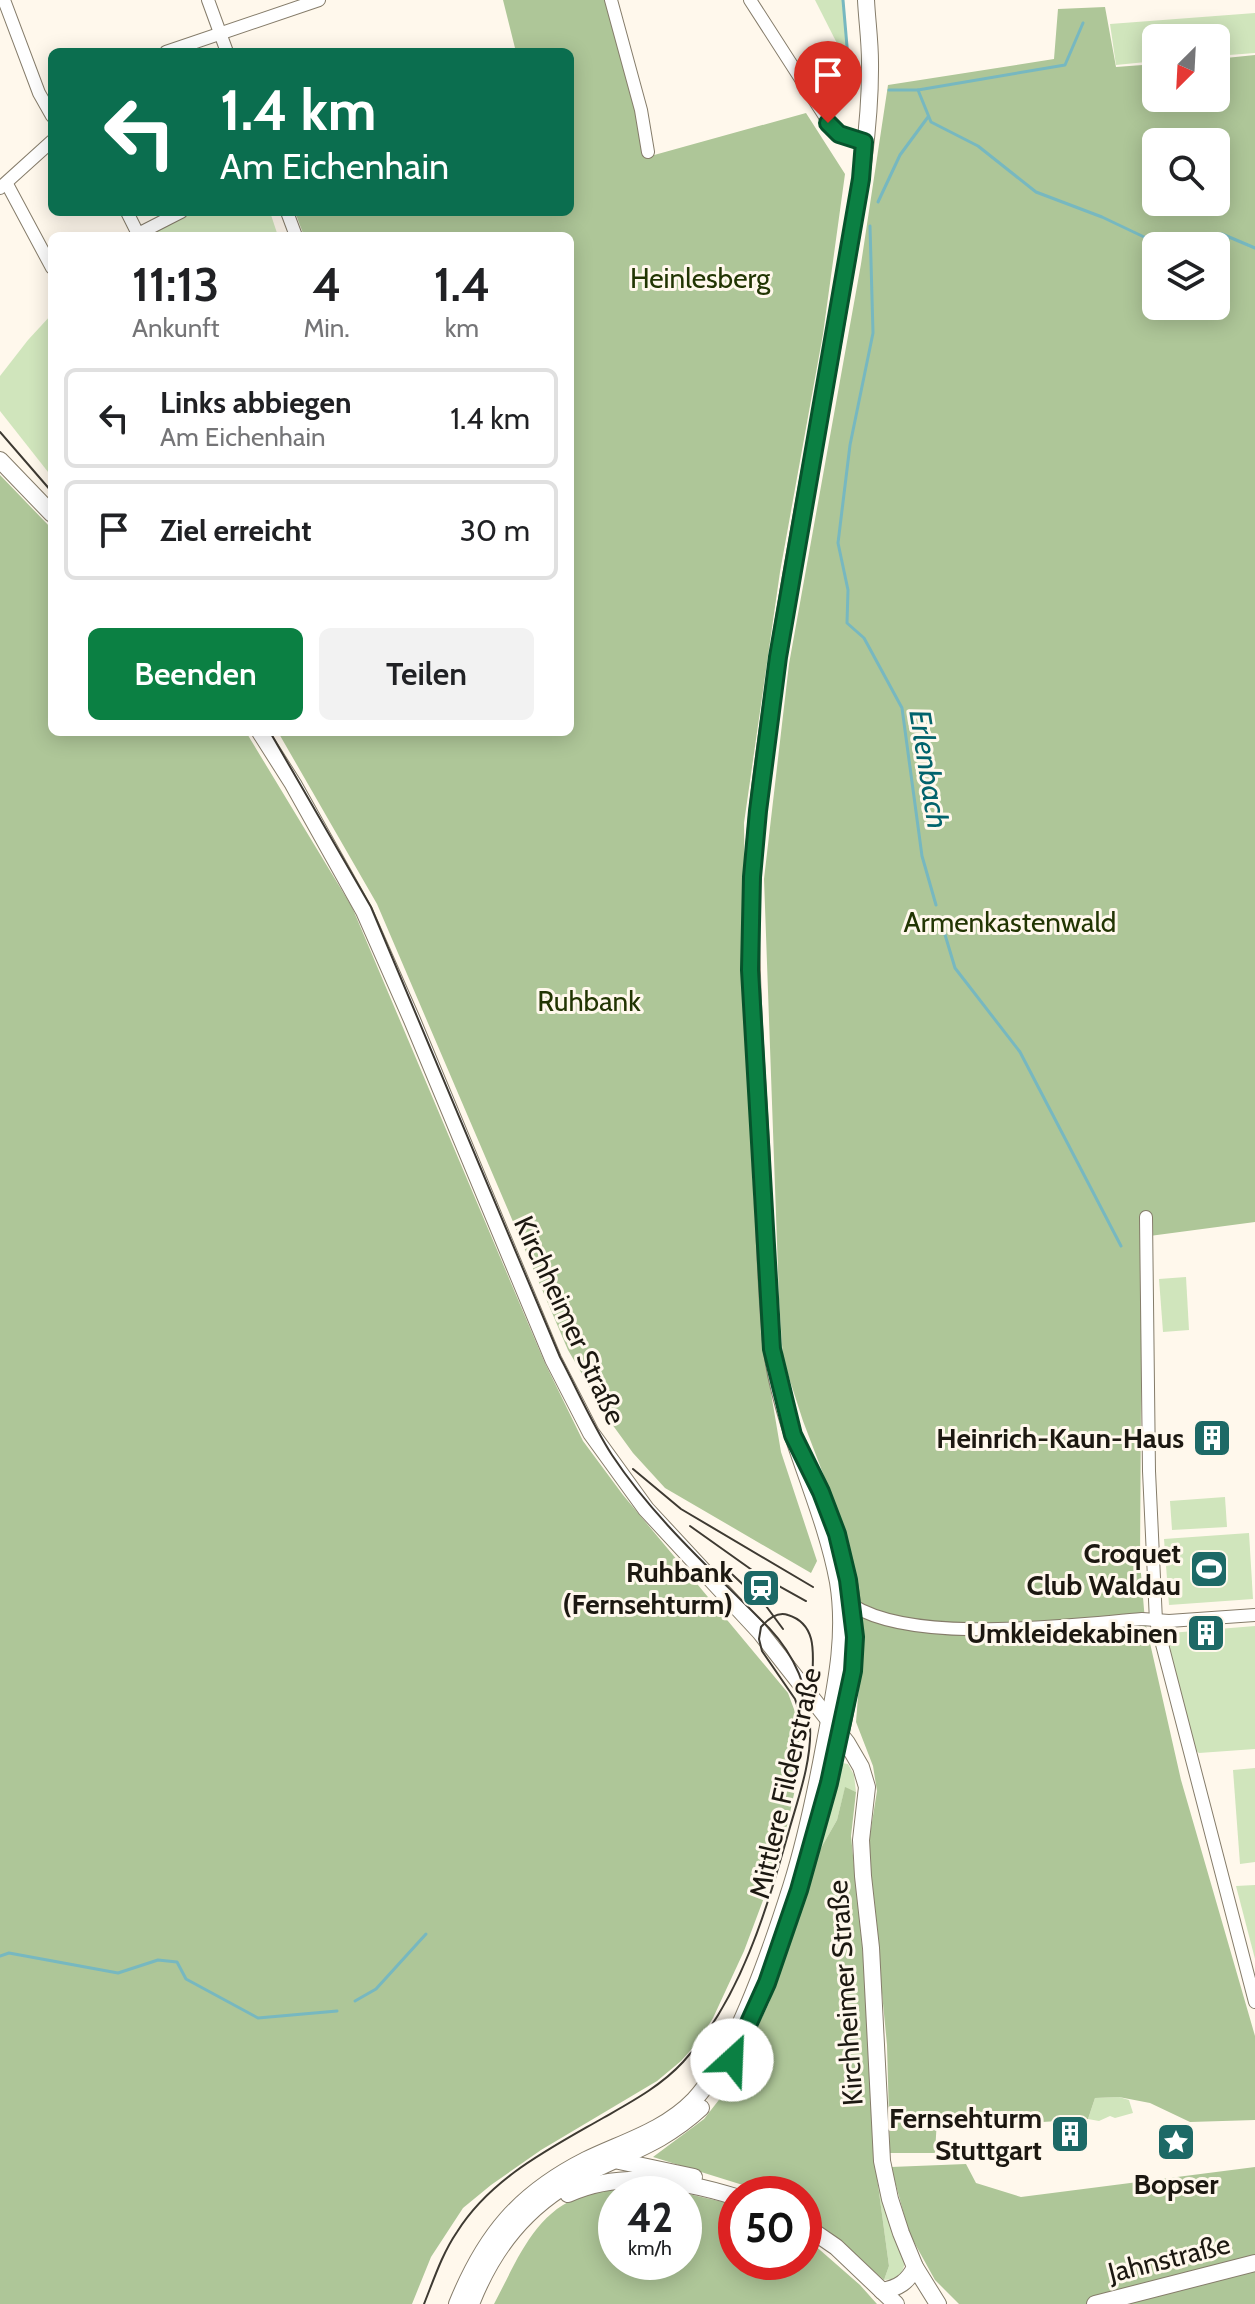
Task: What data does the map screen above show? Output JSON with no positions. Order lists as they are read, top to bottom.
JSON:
{
  "streets": {
    "main road": ["Kirchheimer Straße", "Mittlere Filderstraße", "Jahnstraße"]
  },
  "crossings": [
    ["Kirchheimer Straße", "Mittlere Filderstraße"]
  ],
  "water": ["Erlenbach"],
  "parks": ["Heinlesberg", "Armenkastenwald", "Ruhbank"],
  "places": {
    "building": ["Heinrich-Kaun-Haus", "Umkleidekabinen", "Fernsehturm Stuttgart"],
    "sports": ["Croquet Club Waldau"],
    "station": ["Ruhbank (Fernsehturm)"],
    "place": ["Bopser"]
  },
  "north": "bottom left",
  "page": {
    "turn": ["1.4 km", "Am Eichenhain"],
    "eta": [
      "11:13",
      "Ankunft",
      "4",
      "Min.",
      "1.4",
      "km"
    ],
    "list": [
      {
        "name": "Links abbiegen",
        "note": "Am Eichenhain",
        "value": "1.4 km"
      },
      {
        "name": "Ziel erreicht",
        "value": "30 m"
      }
    ],
    "buttons": ["Beenden", "Teilen"],
    "speed": "42 km/h",
    "limit": "50"
  }
}
